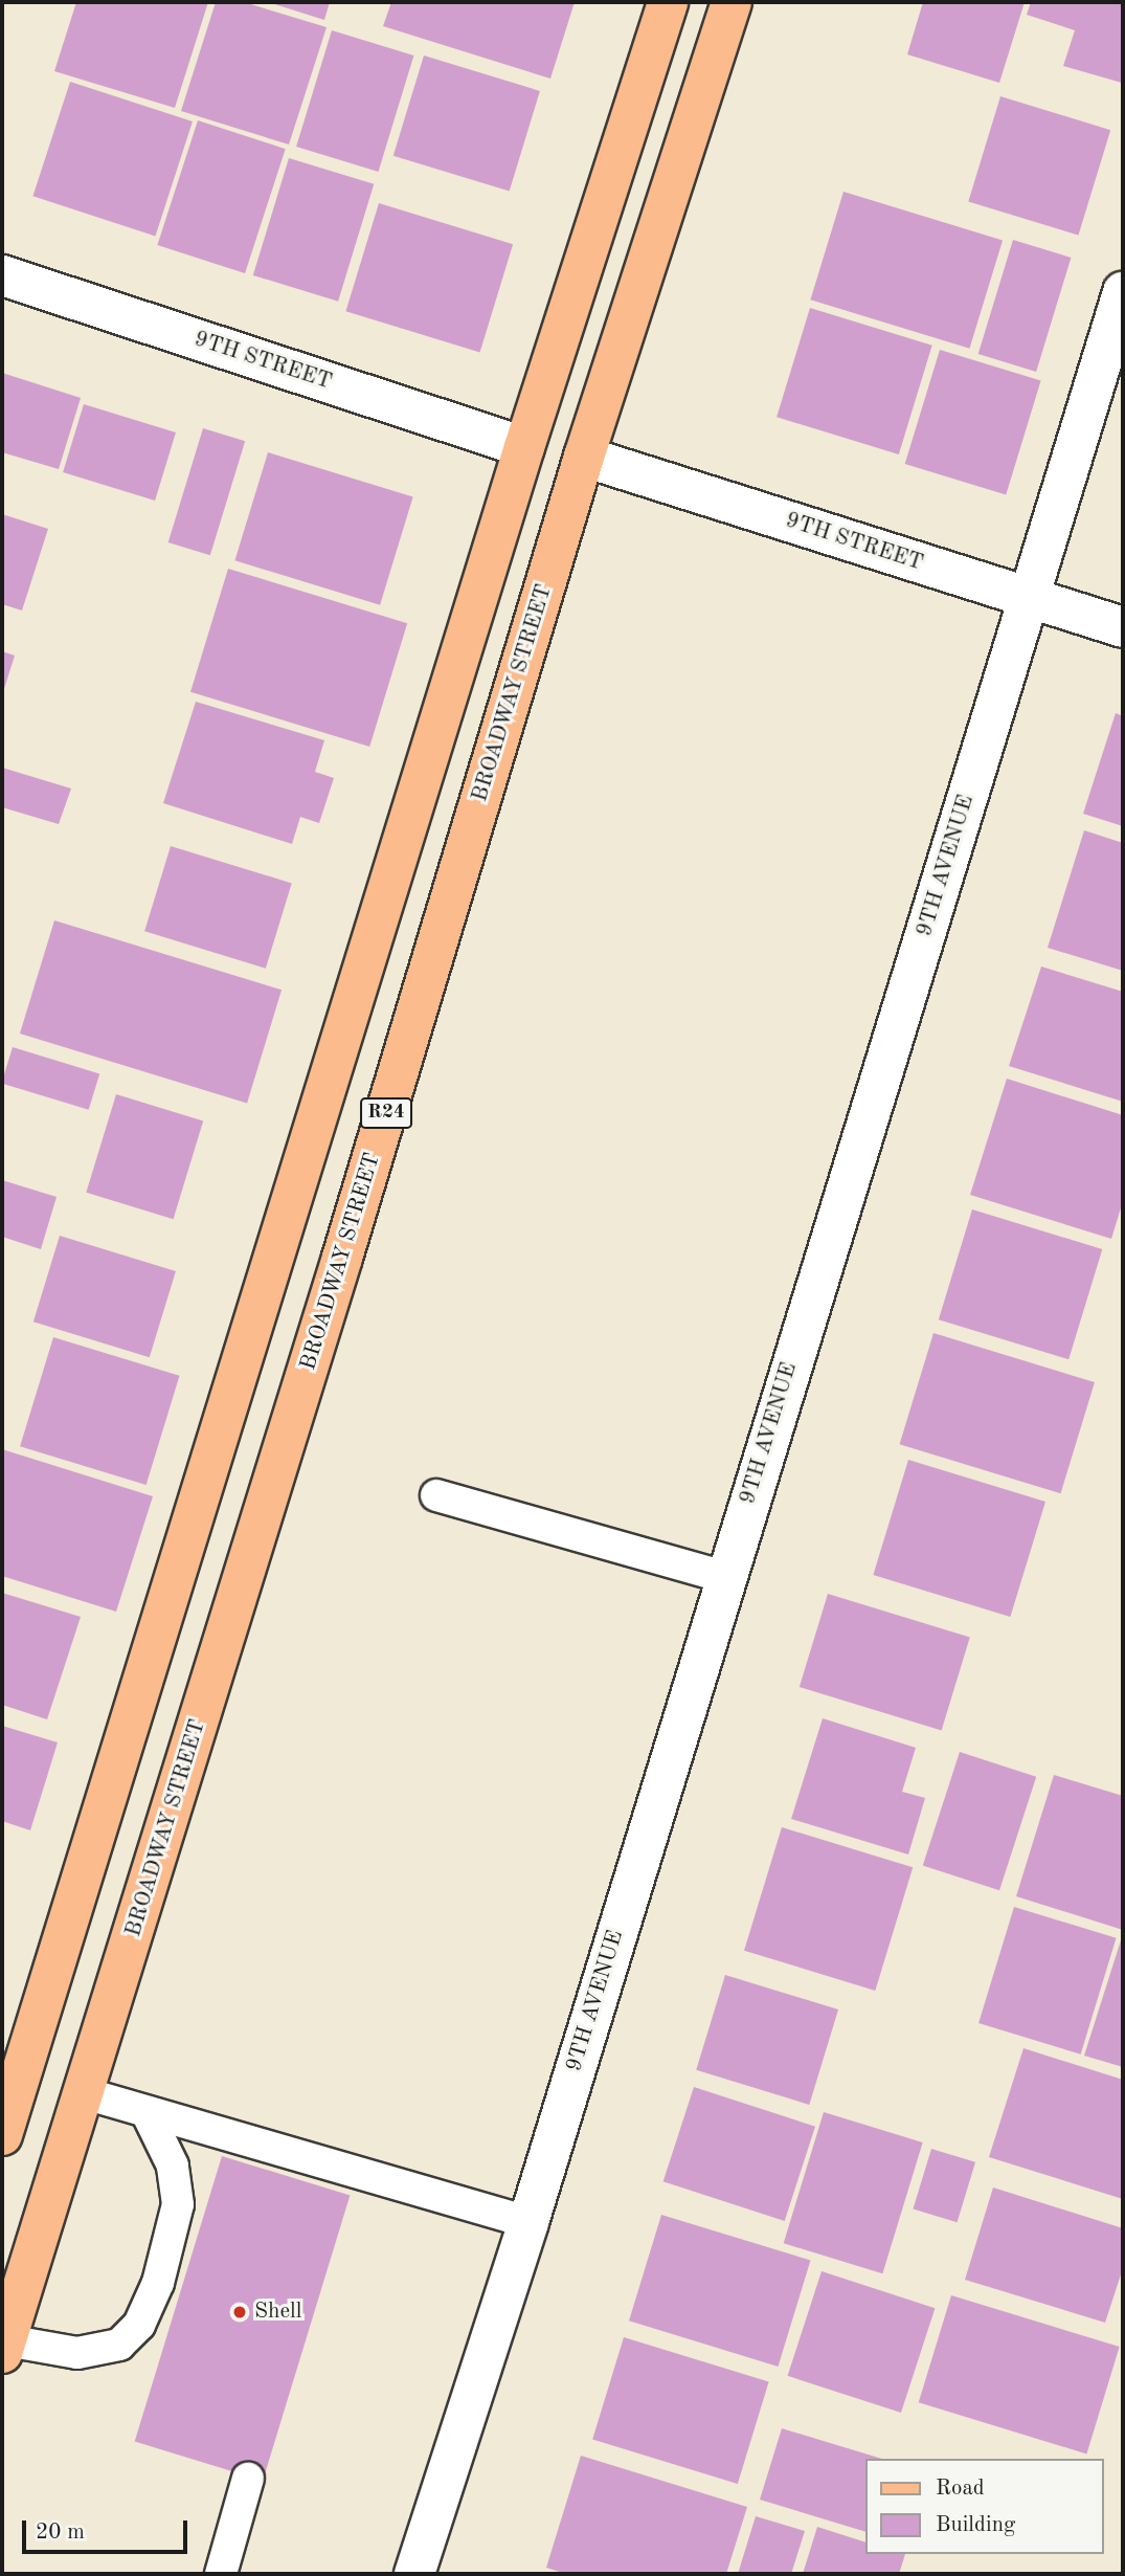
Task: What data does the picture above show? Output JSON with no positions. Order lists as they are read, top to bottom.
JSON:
{
  "streets": {
    "main road": ["BROADWAY STREET", "R24"],
    "street": ["9TH STREET", "9TH AVENUE"]
  },
  "crossings": [
    ["9TH STREET", "BROADWAY STREET"],
    ["9TH STREET", "9TH AVENUE"]
  ],
  "places": ["Shell"],
  "legend": ["Road", "Building"],
  "scale_bar": "20 m"
}
